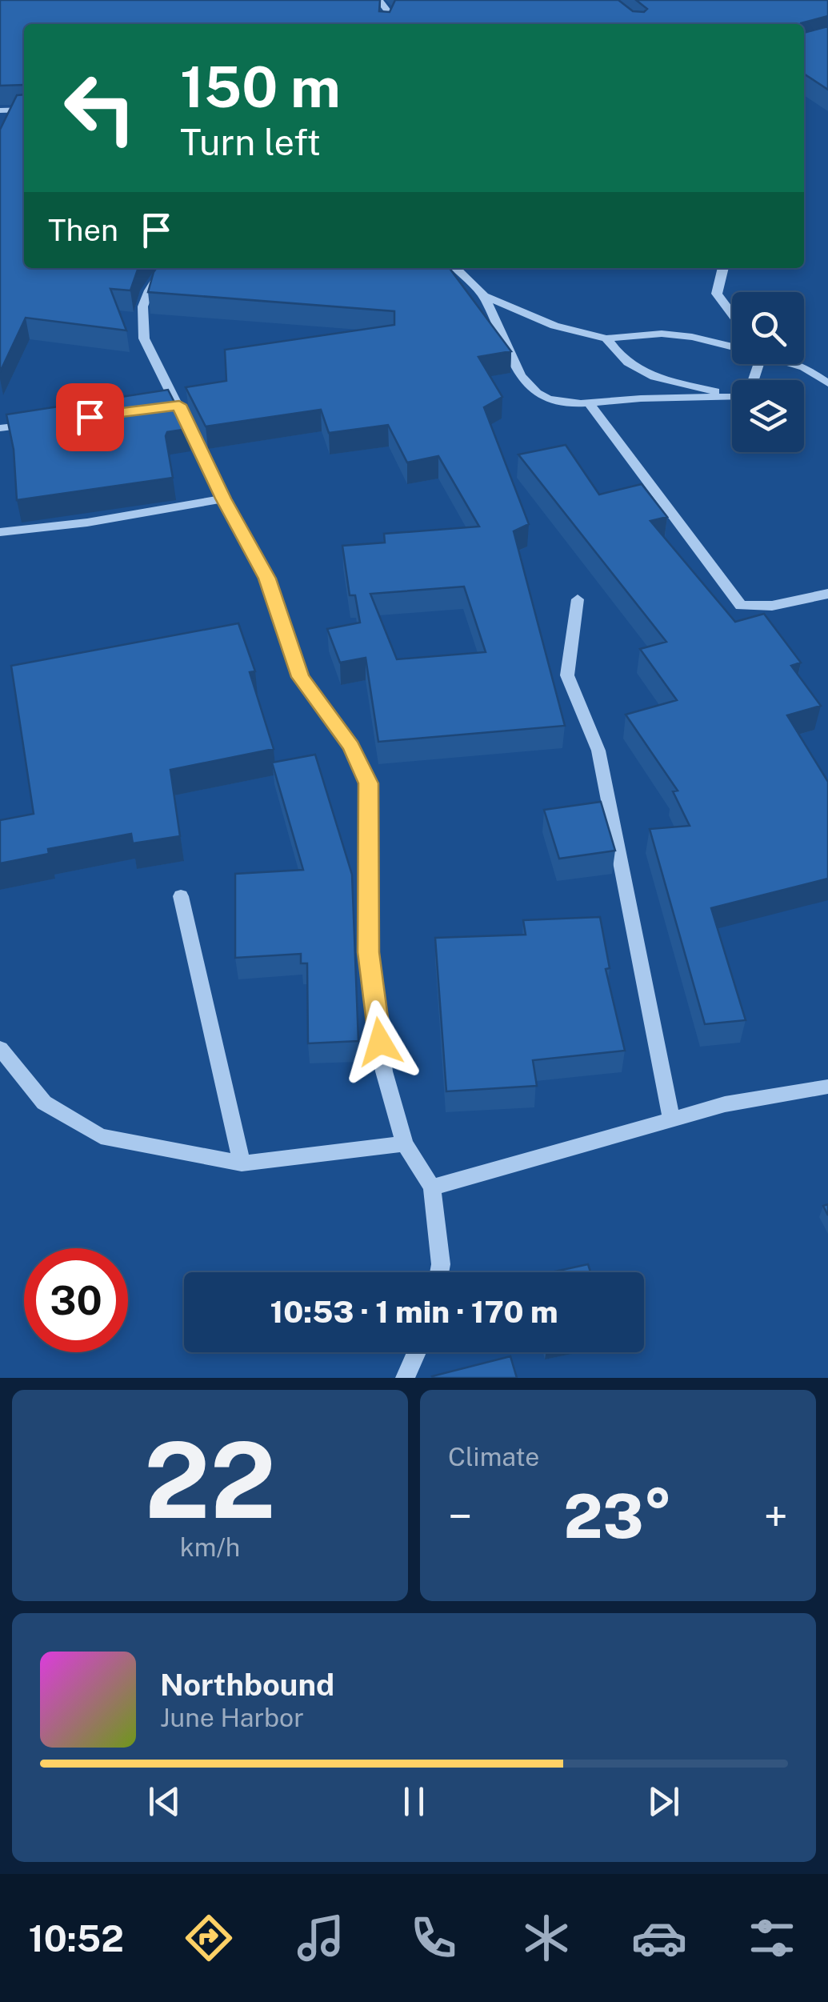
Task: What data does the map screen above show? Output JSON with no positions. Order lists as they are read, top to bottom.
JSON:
{
  "page": {
    "turn": ["150 m", "Turn left"],
    "then": "Then",
    "limit": "30",
    "trip": "10:53 · 1 min · 170 m",
    "tile": [
      ["22", "km/h"],
      "Climate"
    ],
    "heat": ["−", "23°", "+"],
    "song": ["Northbound", "June Harbor"],
    "tabs": "10:52"
  }
}
